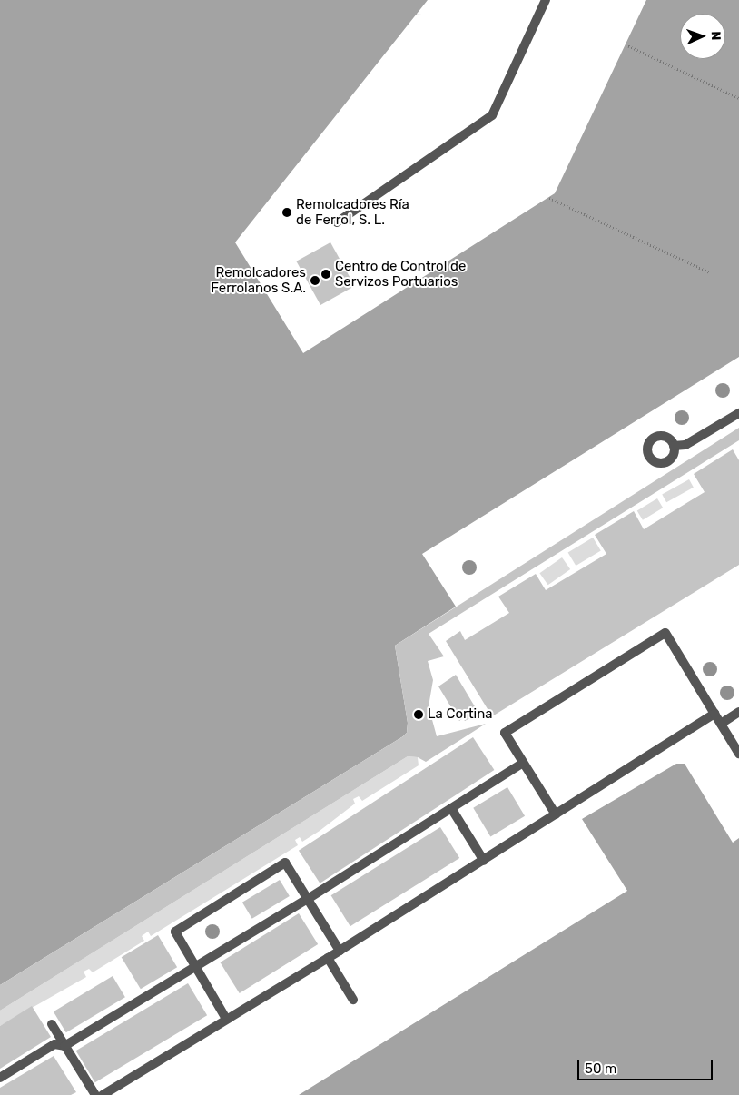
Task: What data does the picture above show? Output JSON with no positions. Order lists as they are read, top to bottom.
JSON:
{
  "places": [
    "Remolcadores Ría de Ferrol, S. L.",
    "Centro de Control de Servizos Portuarios",
    "Remolcadores Ferrolanos S.A.",
    "La Cortina"
  ],
  "scale_bar": "50 m",
  "north": "right"
}
